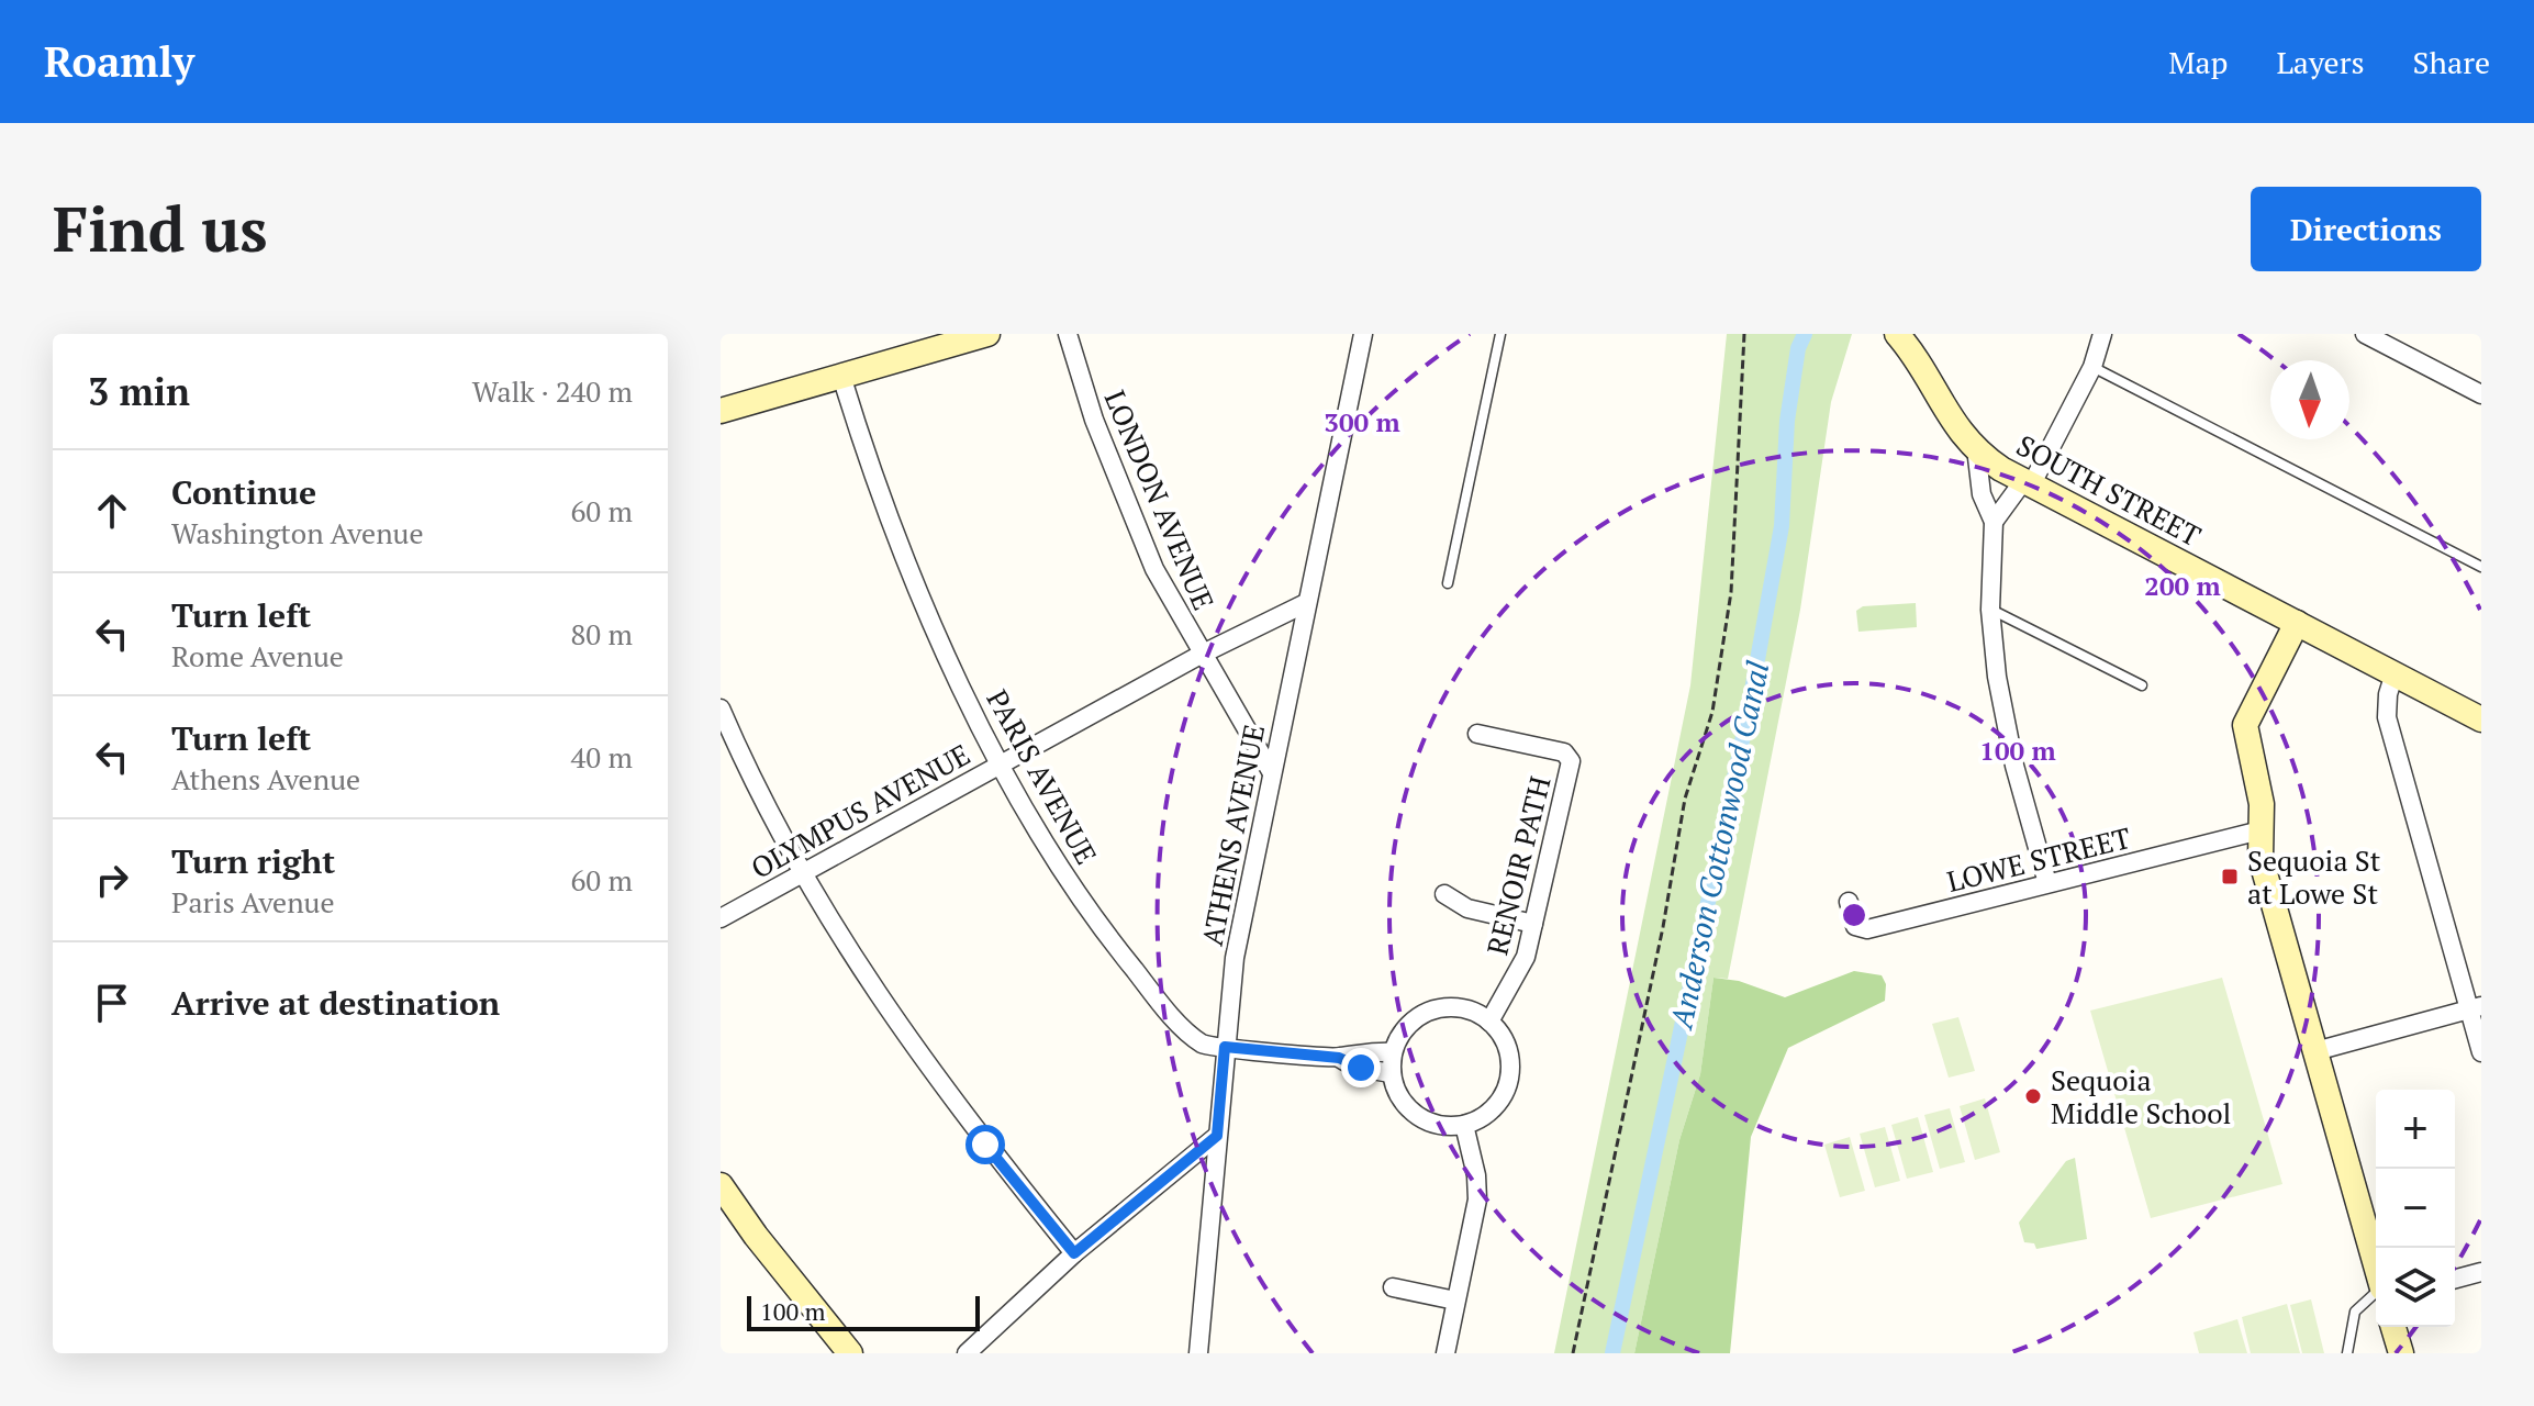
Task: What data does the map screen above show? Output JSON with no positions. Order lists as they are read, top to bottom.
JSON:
{
  "streets": {
    "street": [
      "SOUTH STREET",
      "LONDON AVENUE",
      "PARIS AVENUE",
      "OLYMPUS AVENUE",
      "ATHENS AVENUE",
      "LOWE STREET",
      "RENOIR PATH"
    ]
  },
  "crossings": [
    ["LONDON AVENUE", "OLYMPUS AVENUE"],
    ["LONDON AVENUE", "ATHENS AVENUE"],
    ["PARIS AVENUE", "OLYMPUS AVENUE"],
    ["PARIS AVENUE", "ATHENS AVENUE"],
    ["PARIS AVENUE", "RENOIR PATH"],
    ["OLYMPUS AVENUE", "ATHENS AVENUE"]
  ],
  "water": ["Anderson Cottonwood Canal"],
  "places": {
    "transit": ["Sequoia St at Lowe St"],
    "other": ["Sequoia Middle School"]
  },
  "scale_bar": "100 m",
  "north": "bottom",
  "page": {
    "header": "Roamly",
    "nav": ["Map", "Layers", "Share"],
    "buttons": "Directions",
    "title": "Find us",
    "heading": ["3 min", "Walk · 240 m"],
    "list": [
      ["Continue", "Washington Avenue", "60 m"],
      ["Turn left", "Rome Avenue", "80 m"],
      ["Turn left", "Athens Avenue", "40 m"],
      ["Turn right", "Paris Avenue", "60 m"],
      "Arrive at destination"
    ],
    "map_buttons": ["+", "−"],
    "scale": "100 m"
  },
  "rings": ["300 m", "200 m", "100 m"]
}
